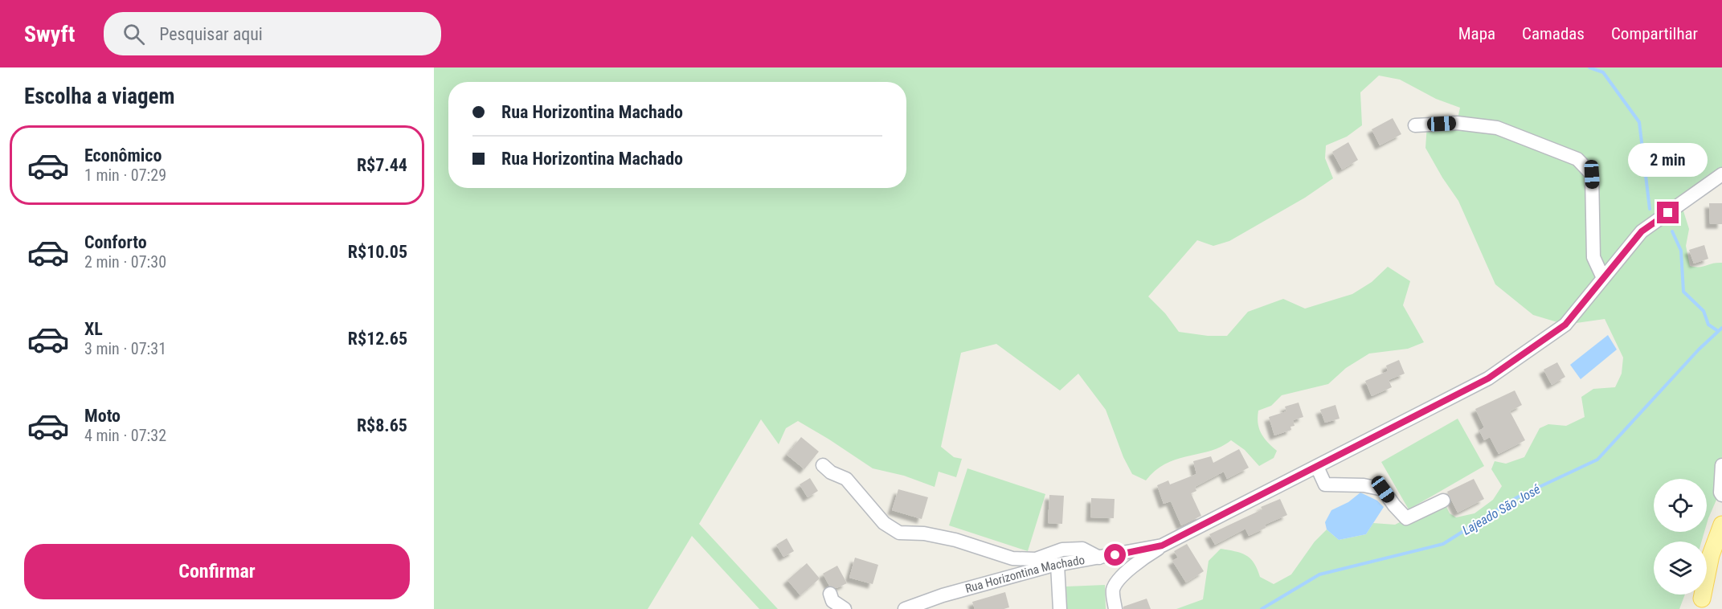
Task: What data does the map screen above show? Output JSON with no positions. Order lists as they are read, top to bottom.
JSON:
{
  "streets": {
    "street": ["Rua Horizontina Machado"]
  },
  "water": ["Lajeado São José"],
  "page": {
    "header": "Swyft",
    "search": "Pesquisar aqui",
    "nav": ["Mapa", "Camadas", "Compartilhar"],
    "heading": "Escolha a viagem",
    "banner": ["Rua Horizontina Machado", "Rua Horizontina Machado"],
    "list": [
      {
        "name": "Econômico",
        "note": "1 min · 07:29",
        "value": "R$7.44"
      },
      {
        "name": "Conforto",
        "note": "2 min · 07:30",
        "value": "R$10.05"
      },
      {
        "name": "XL",
        "note": "3 min · 07:31",
        "value": "R$12.65"
      },
      {
        "name": "Moto",
        "note": "4 min · 07:32",
        "value": "R$8.65"
      }
    ],
    "bubble": "2 min",
    "buttons": "Confirmar"
  }
}
